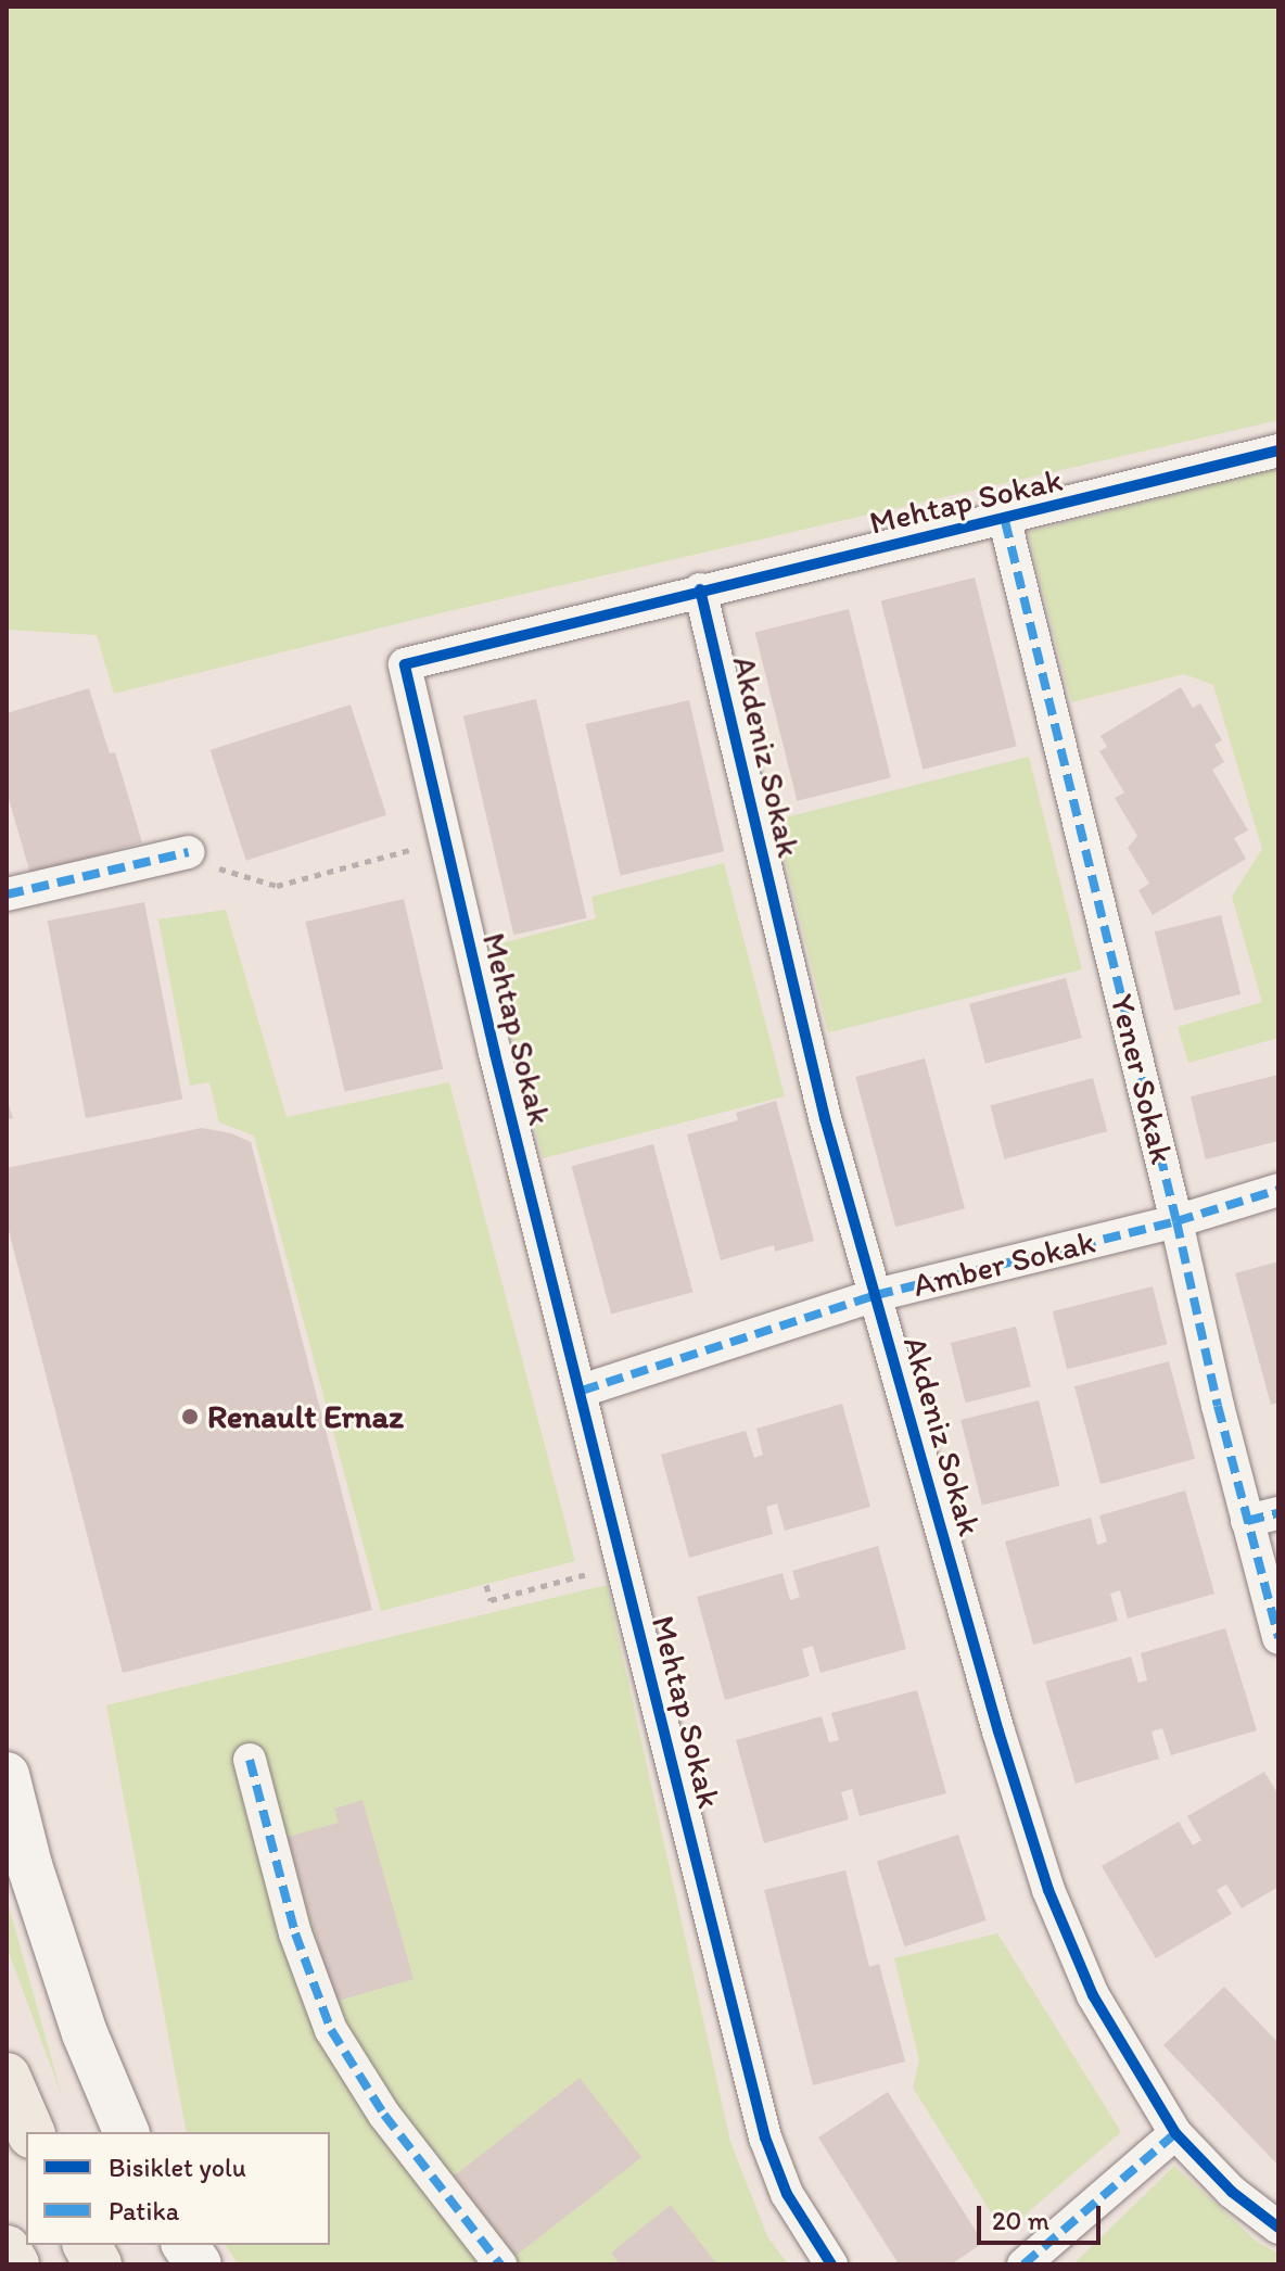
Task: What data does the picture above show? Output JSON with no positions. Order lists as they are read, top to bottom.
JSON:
{
  "streets": {
    "street": [
      "Mehtap Sokak",
      "Akdeniz Sokak",
      "Yener Sokak",
      "Amber Sokak"
    ]
  },
  "crossings": [
    ["Mehtap Sokak", "Akdeniz Sokak"],
    ["Mehtap Sokak", "Yener Sokak"],
    ["Mehtap Sokak", "Amber Sokak"],
    ["Akdeniz Sokak", "Amber Sokak"],
    ["Yener Sokak", "Amber Sokak"]
  ],
  "places": ["Renault Ernaz"],
  "legend": ["Bisiklet yolu", "Patika"],
  "scale_bar": "20 m"
}
